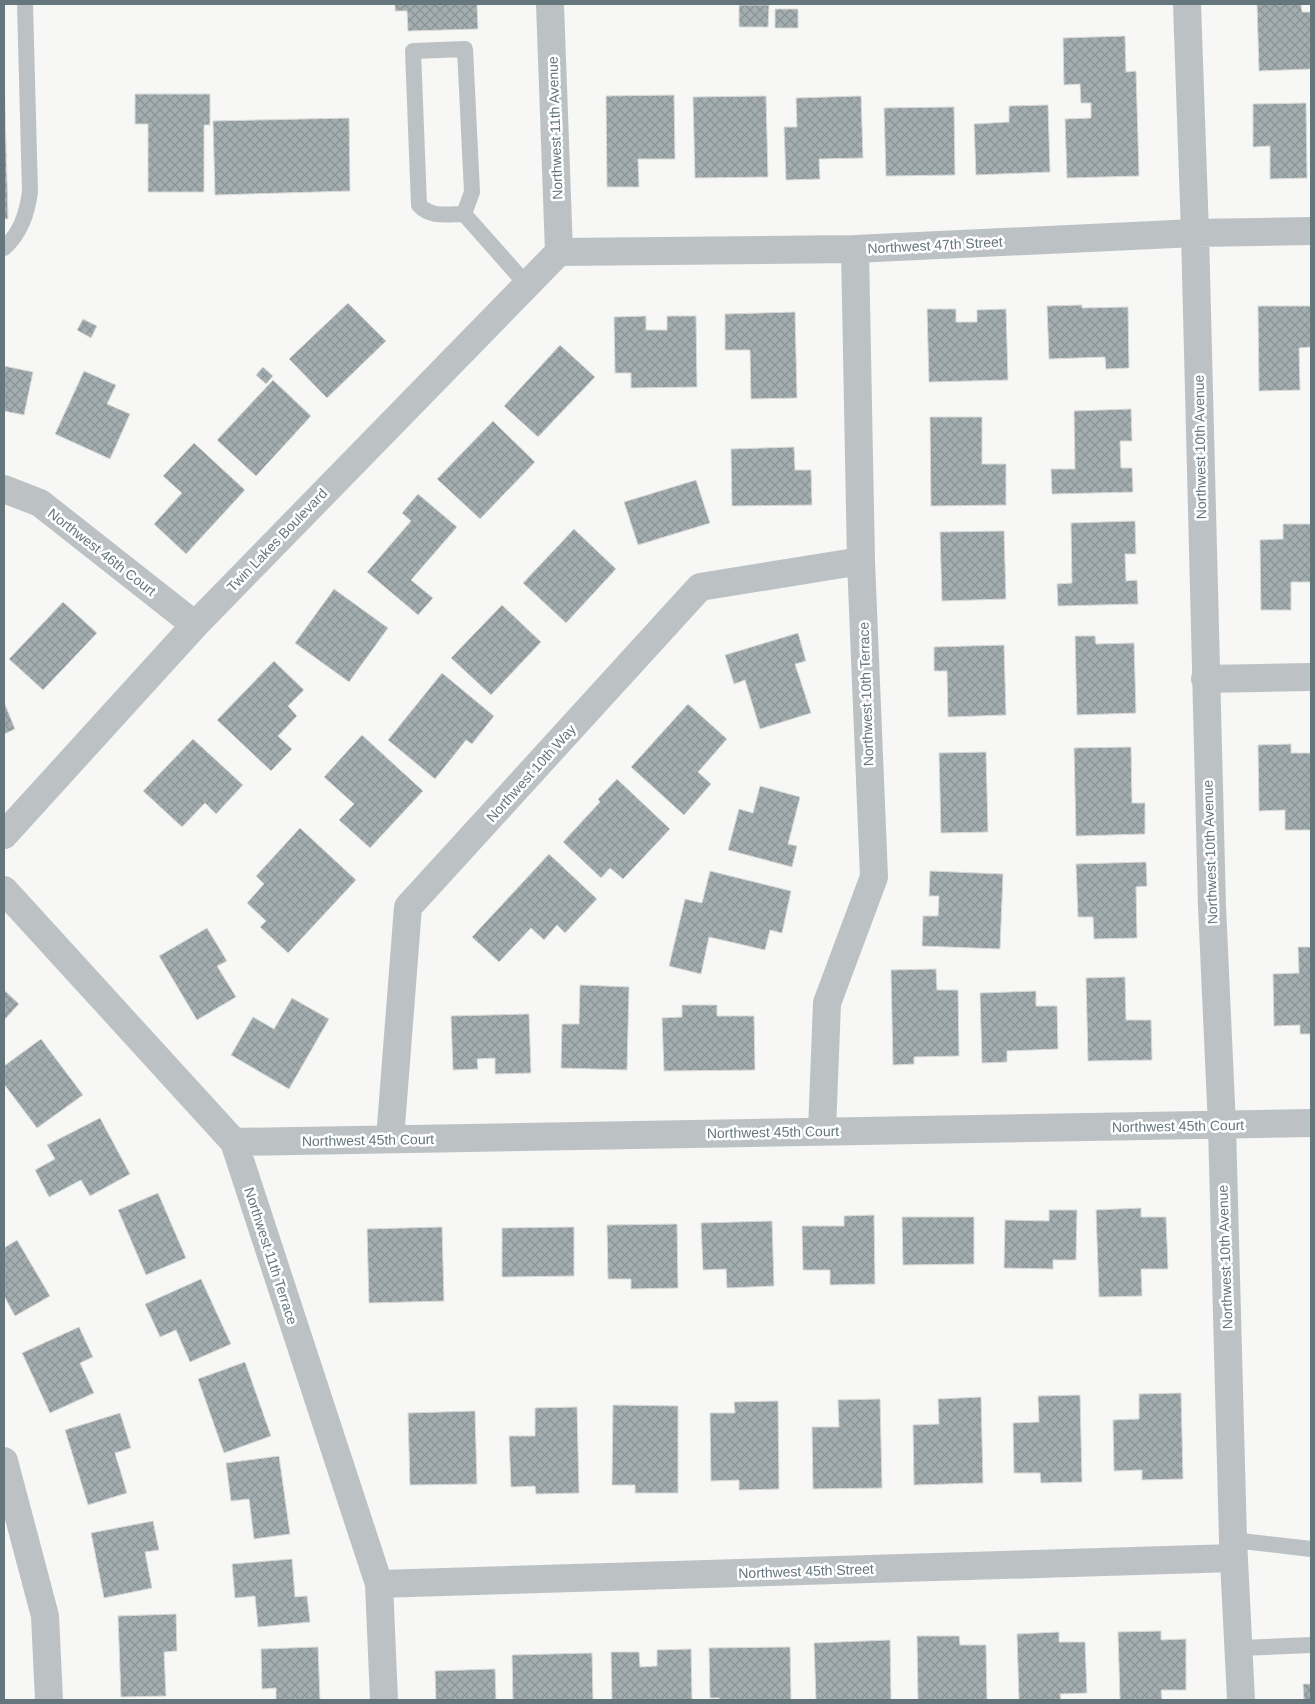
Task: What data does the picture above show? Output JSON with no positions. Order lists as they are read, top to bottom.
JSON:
{
  "streets": {
    "street": [
      "Northwest 11th Avenue",
      "Northwest 47th Street",
      "Northwest 10th Avenue",
      "Twin Lakes Boulevard",
      "Northwest 46th Court",
      "Northwest 10th Terrace",
      "Northwest 10th Way",
      "Northwest 45th Court",
      "Northwest 11th Terrace",
      "Northwest 45th Street"
    ]
  },
  "crossings": [
    ["Northwest 11th Avenue", "Northwest 47th Street"],
    ["Northwest 11th Avenue", "Twin Lakes Boulevard"],
    ["Northwest 47th Street", "Northwest 10th Avenue"],
    ["Northwest 47th Street", "Twin Lakes Boulevard"],
    ["Northwest 47th Street", "Northwest 10th Terrace"],
    ["Northwest 10th Avenue", "Northwest 45th Court"],
    ["Northwest 10th Avenue", "Northwest 45th Street"],
    ["Twin Lakes Boulevard", "Northwest 46th Court"],
    ["Northwest 10th Terrace", "Northwest 10th Way"],
    ["Northwest 10th Terrace", "Northwest 45th Court"],
    ["Northwest 10th Way", "Northwest 45th Court"],
    ["Northwest 45th Court", "Northwest 11th Terrace"],
    ["Northwest 11th Terrace", "Northwest 45th Street"]
  ]
}
